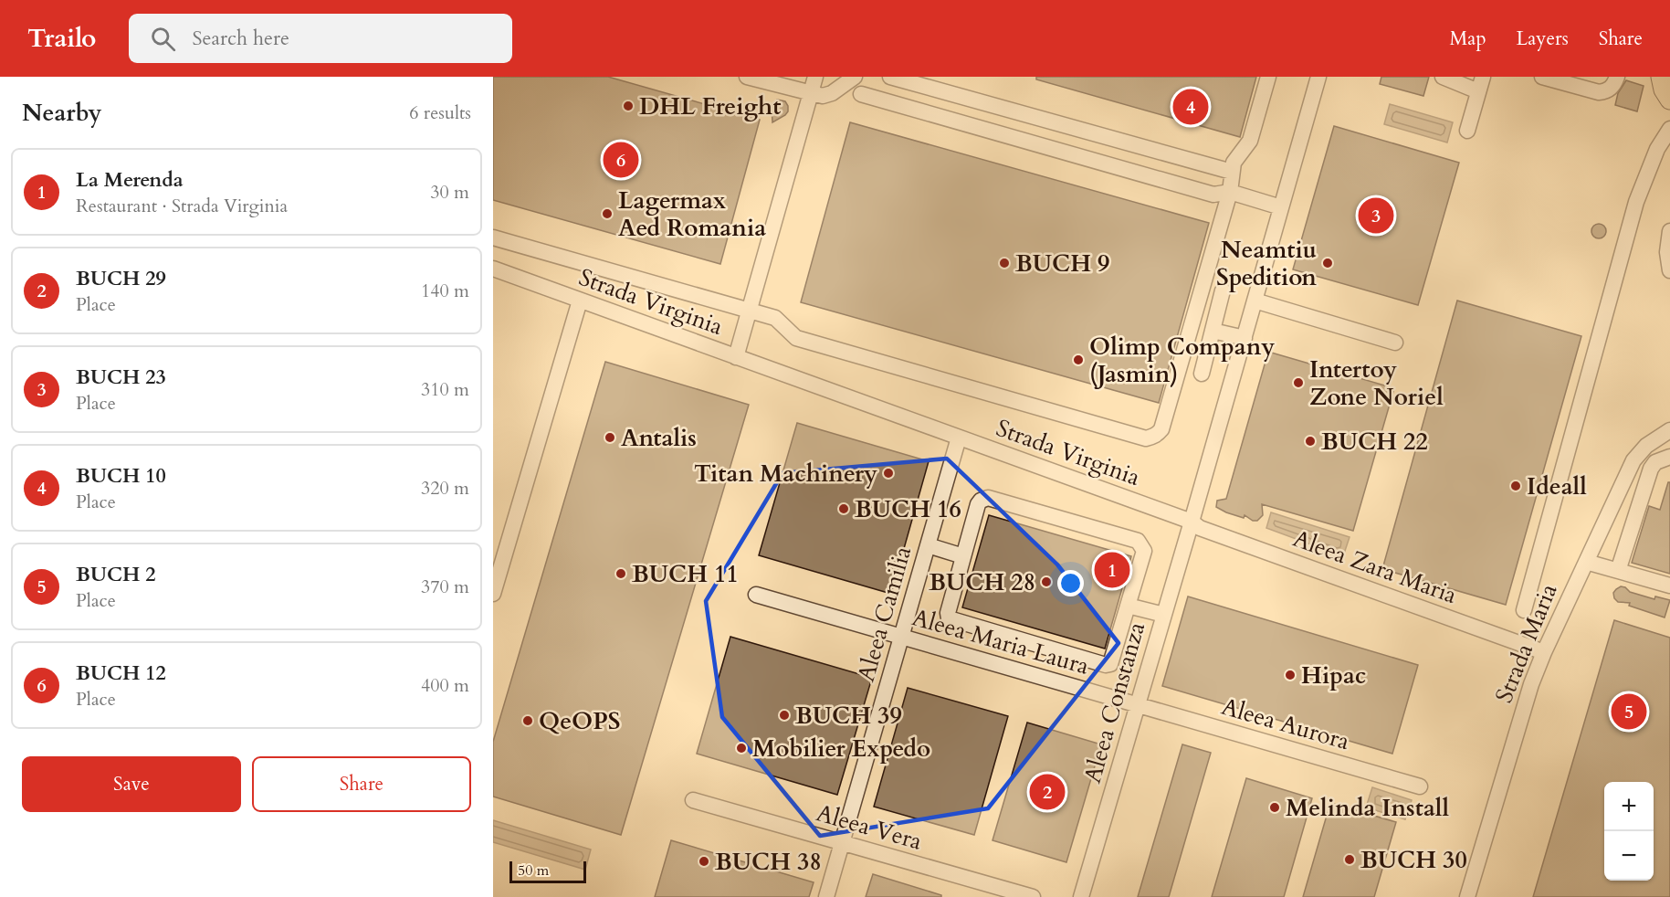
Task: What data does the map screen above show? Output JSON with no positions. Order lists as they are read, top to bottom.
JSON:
{
  "streets": {
    "street": [
      "Strada Virginia",
      "Aleea Zara Maria",
      "Aleea Camilia",
      "Aleea Maria Laura",
      "Strada Maria",
      "Aleea Constanza",
      "Aleea Aurora",
      "Aleea Vera"
    ]
  },
  "crossings": [
    ["Strada Virginia", "Aleea Zara Maria"],
    ["Strada Virginia", "Aleea Camilia"],
    ["Strada Virginia", "Aleea Constanza"],
    ["Aleea Zara Maria", "Strada Maria"],
    ["Aleea Zara Maria", "Aleea Constanza"],
    ["Aleea Camilia", "Aleea Maria Laura"],
    ["Aleea Camilia", "Aleea Vera"],
    ["Aleea Maria Laura", "Aleea Constanza"],
    ["Aleea Maria Laura", "Aleea Aurora"],
    ["Aleea Constanza", "Aleea Aurora"]
  ],
  "places": [
    "DHL Freight",
    "Lagermax Aed Romania",
    "BUCH 9",
    "Neamtiu Spedition",
    "Olimp Company (Jasmin)",
    "Intertoy Zone Noriel",
    "Antalis",
    "BUCH 22",
    "Titan Machinery",
    "Ideall",
    "BUCH 16",
    "BUCH 11",
    "BUCH 28",
    "Hipac",
    "BUCH 39",
    "QeOPS",
    "Mobilier Expedo",
    "Melinda Install",
    "BUCH 30",
    "BUCH 38"
  ],
  "scale_bar": "50 m",
  "page": {
    "header": "Trailo",
    "search": "Search here",
    "nav": ["Map", "Layers", "Share"],
    "heading": ["Nearby", "6 results"],
    "pins": [
      "4",
      "6",
      "3",
      "1",
      "5",
      "2"
    ],
    "list": [
      {
        "mark": "1",
        "name": "La Merenda",
        "note": "Restaurant · Strada Virginia",
        "value": "30 m"
      },
      {
        "mark": "2",
        "name": "BUCH 29",
        "note": "Place",
        "value": "140 m"
      },
      {
        "mark": "3",
        "name": "BUCH 23",
        "note": "Place",
        "value": "310 m"
      },
      {
        "mark": "4",
        "name": "BUCH 10",
        "note": "Place",
        "value": "320 m"
      },
      {
        "mark": "5",
        "name": "BUCH 2",
        "note": "Place",
        "value": "370 m"
      },
      {
        "mark": "6",
        "name": "BUCH 12",
        "note": "Place",
        "value": "400 m"
      }
    ],
    "buttons": ["Save", "Share"],
    "map_buttons": ["+", "−"],
    "scale": "50 m"
  }
}
